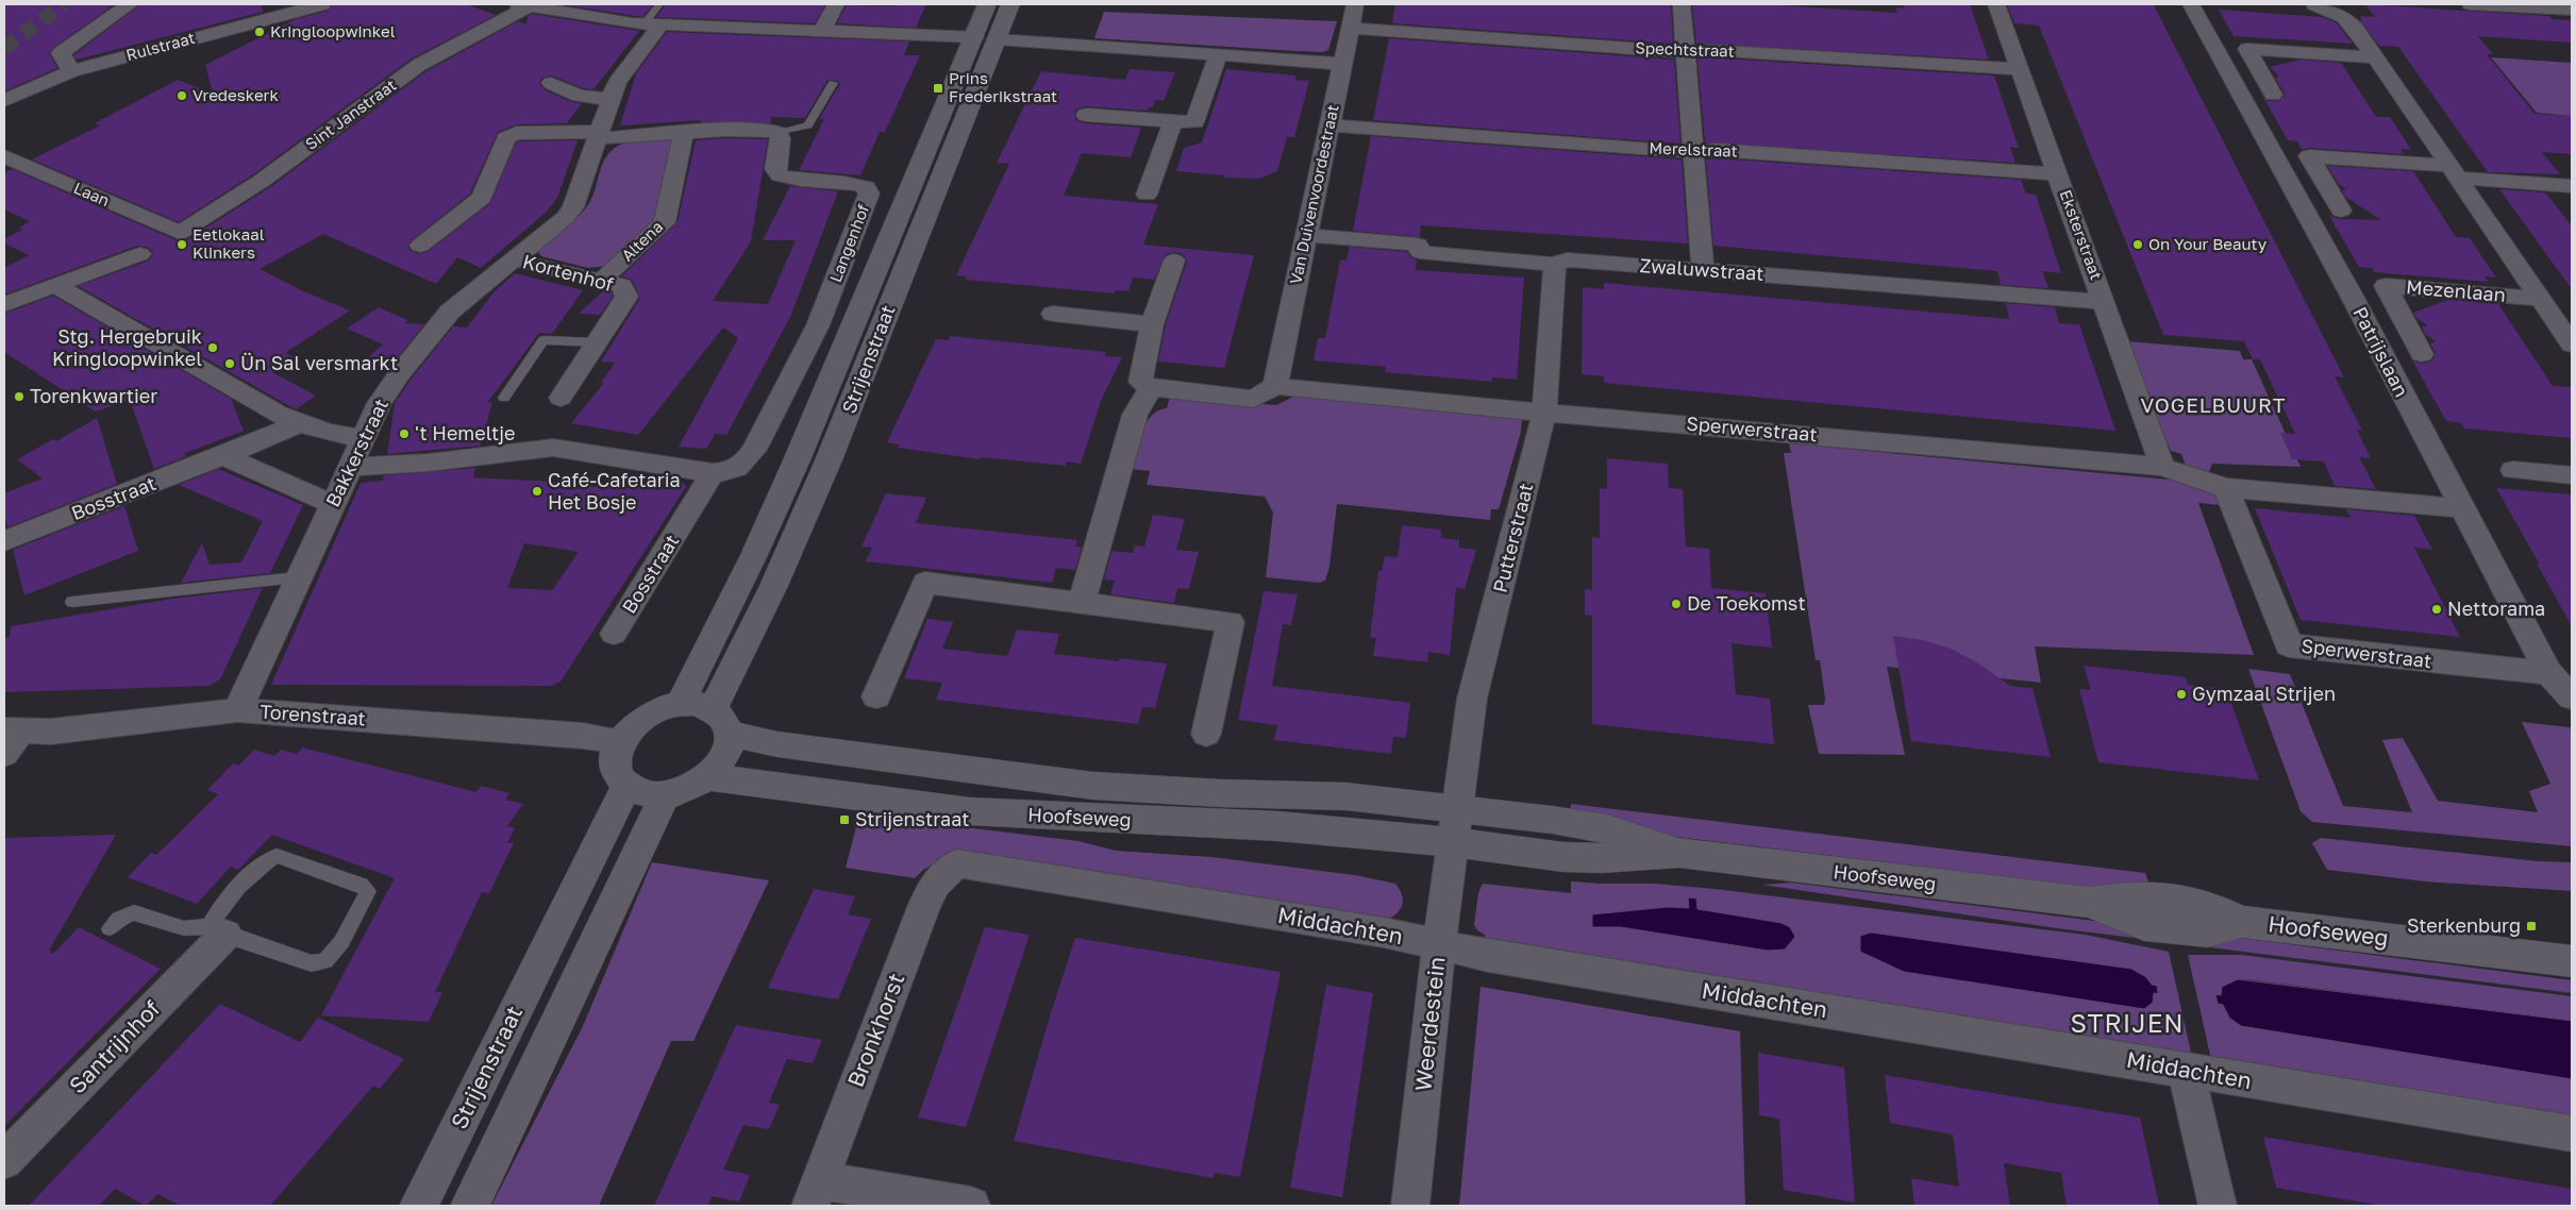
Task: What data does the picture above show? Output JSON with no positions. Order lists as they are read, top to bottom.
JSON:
{
  "streets": {
    "street": [
      "Rulstraat",
      "Spechtstraat",
      "Sint Janstraat",
      "Merelstraat",
      "Laan",
      "Van Duivenvoordestraat",
      "Eksterstraat",
      "Altena",
      "Langenhof",
      "Zwaluwstraat",
      "Kortenhof",
      "Mezenlaan",
      "Patrijslaan",
      "Strijenstraat",
      "Sperwerstraat",
      "Bakkerstraat",
      "Bosstraat",
      "Putterstraat",
      "Torenstraat",
      "Hoofseweg",
      "Middachten",
      "Weerdestein",
      "Bronkhorst",
      "Santrijnhof"
    ]
  },
  "crossings": [
    ["Spechtstraat", "Van Duivenvoordestraat"],
    ["Spechtstraat", "Eksterstraat"],
    ["Sint Janstraat", "Laan"],
    ["Merelstraat", "Van Duivenvoordestraat"],
    ["Merelstraat", "Eksterstraat"],
    ["Van Duivenvoordestraat", "Zwaluwstraat"],
    ["Van Duivenvoordestraat", "Sperwerstraat"],
    ["Eksterstraat", "Zwaluwstraat"],
    ["Eksterstraat", "Sperwerstraat"],
    ["Altena", "Kortenhof"],
    ["Langenhof", "Bosstraat"],
    ["Zwaluwstraat", "Putterstraat"],
    ["Kortenhof", "Bakkerstraat"],
    ["Patrijslaan", "Sperwerstraat"],
    ["Strijenstraat", "Torenstraat"],
    ["Strijenstraat", "Hoofseweg"],
    ["Sperwerstraat", "Putterstraat"],
    ["Bakkerstraat", "Torenstraat"],
    ["Putterstraat", "Hoofseweg"],
    ["Torenstraat", "Hoofseweg"],
    ["Hoofseweg", "Weerdestein"],
    ["Middachten", "Weerdestein"],
    ["Middachten", "Bronkhorst"]
  ],
  "districts": ["VOGELBUURT", "STRIJEN"],
  "places": {
    "other": [
      "Kringloopwinkel",
      "Vredeskerk",
      "Eetlokaal Klinkers",
      "On Your Beauty",
      "Stg. Hergebruik Kringloopwinkel",
      "Ün Sal versmarkt",
      "Torenkwartier",
      "'t Hemeltje",
      "Café-Cafetaria Het Bosje",
      "De Toekomst",
      "Nettorama",
      "Gymzaal Strijen"
    ],
    "transit": ["Prins Frederikstraat", "Strijenstraat", "Sterkenburg"]
  }
}
